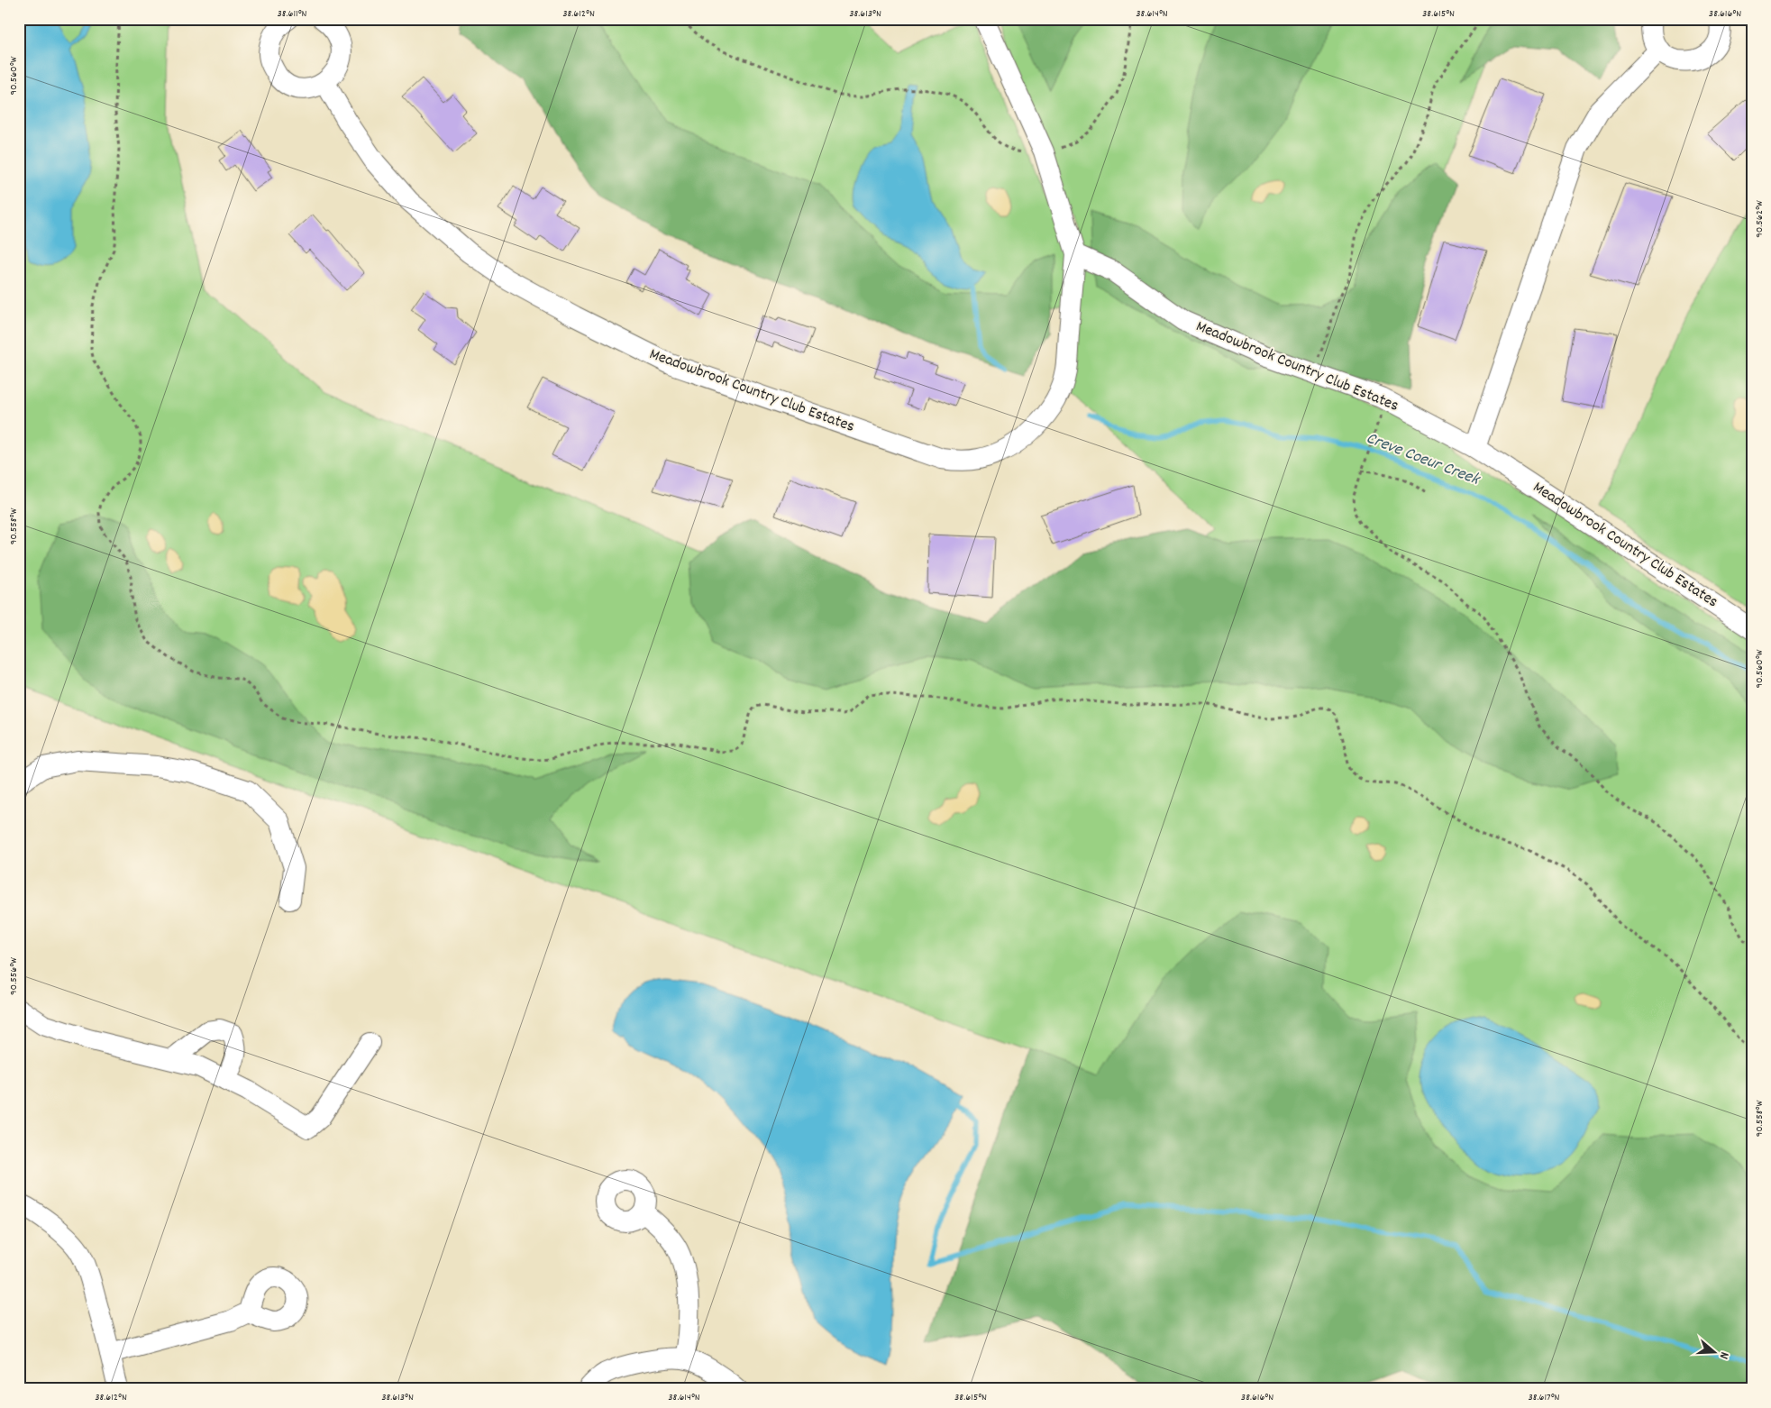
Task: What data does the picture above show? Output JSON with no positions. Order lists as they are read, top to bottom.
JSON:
{
  "streets": {
    "street": ["Meadowbrook Country Club Estates"]
  },
  "water": ["Creve Coeur Creek"],
  "north": "right",
  "coordinates": [
    "38.611°N",
    "38.612°N",
    "38.613°N",
    "38.614°N",
    "38.615°N",
    "38.616°N",
    "90.560°W",
    "90.562°W",
    "90.558°W",
    "90.556°W",
    "38.617°N"
  ]
}
